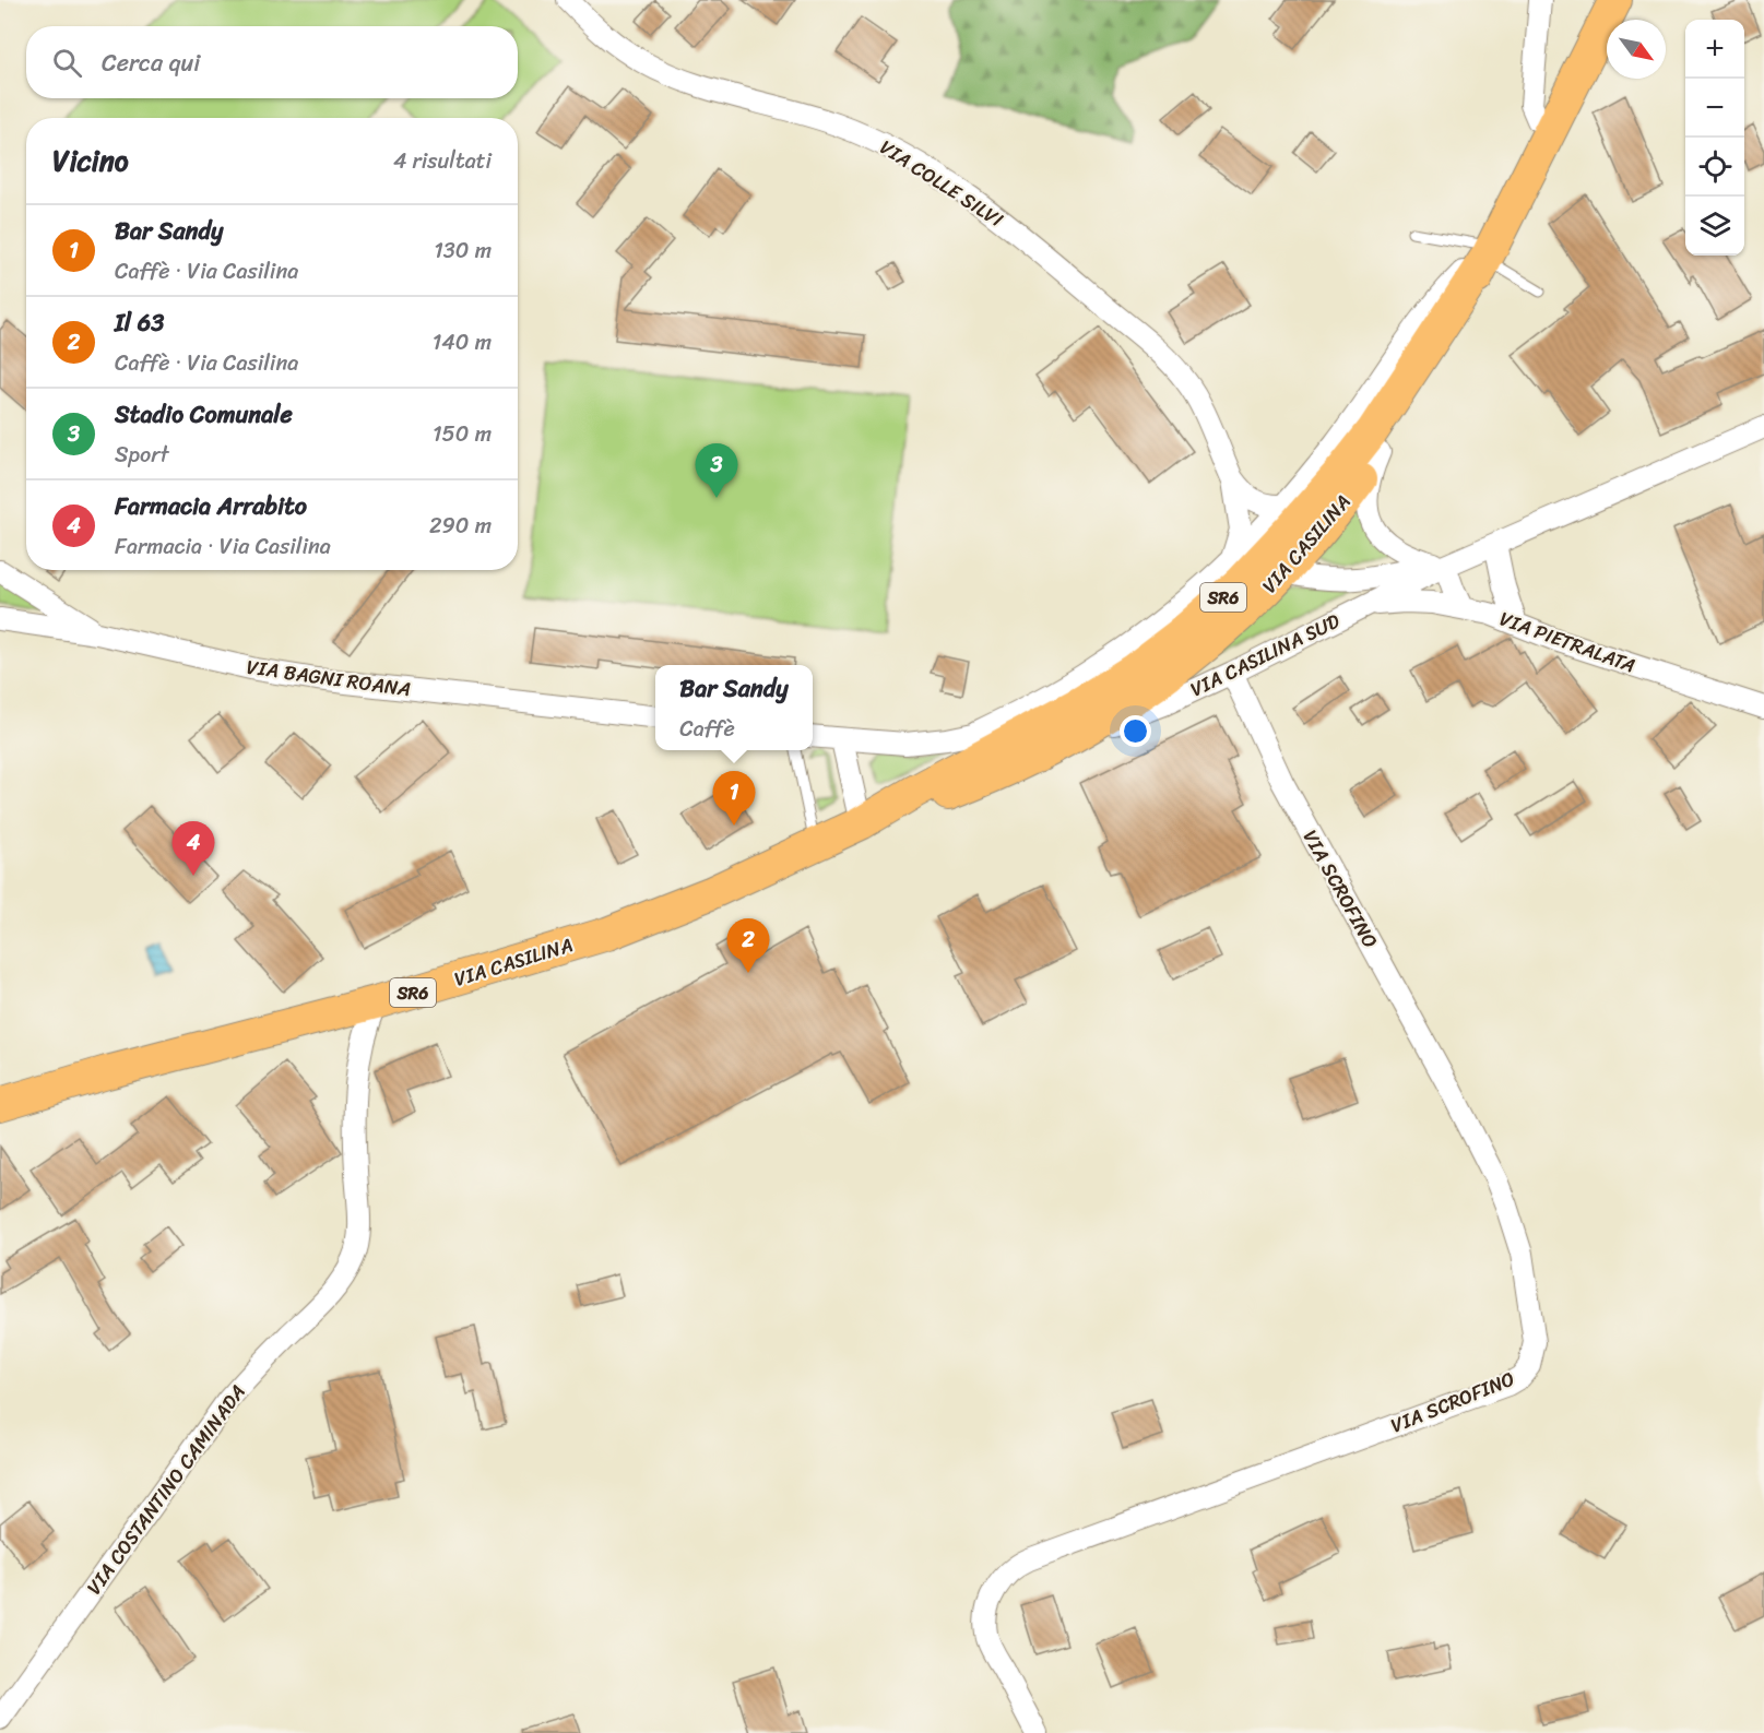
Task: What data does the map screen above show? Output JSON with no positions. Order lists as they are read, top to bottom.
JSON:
{
  "streets": {
    "main road": ["VIA CASILINA", "SR6"],
    "street": [
      "VIA COLLE SILVI",
      "VIA PIETRALATA",
      "VIA CASILINA SUD",
      "VIA BAGNI ROANA",
      "VIA SCROFINO",
      "VIA COSTANTINO CAMINADA"
    ]
  },
  "crossings": [
    ["VIA CASILINA", "VIA CASILINA SUD"],
    ["VIA CASILINA", "VIA COSTANTINO CAMINADA"],
    ["VIA PIETRALATA", "VIA CASILINA SUD"],
    ["VIA CASILINA SUD", "VIA SCROFINO"]
  ],
  "north": "bottom right",
  "page": {
    "map_buttons": ["+", "−"],
    "search": "Cerca qui",
    "heading": ["Vicino", "4 risultati"],
    "list": [
      {
        "mark": "1",
        "name": "Bar Sandy",
        "note": "Caffè · Via Casilina",
        "value": "130 m"
      },
      {
        "mark": "2",
        "name": "Il 63",
        "note": "Caffè · Via Casilina",
        "value": "140 m"
      },
      {
        "mark": "3",
        "name": "Stadio Comunale",
        "note": "Sport",
        "value": "150 m"
      },
      {
        "mark": "4",
        "name": "Farmacia Arrabito",
        "note": "Farmacia · Via Casilina",
        "value": "290 m"
      }
    ],
    "pins": [
      "3",
      "1",
      "4",
      "2"
    ],
    "popup": ["Bar Sandy", "Caffè"]
  }
}
